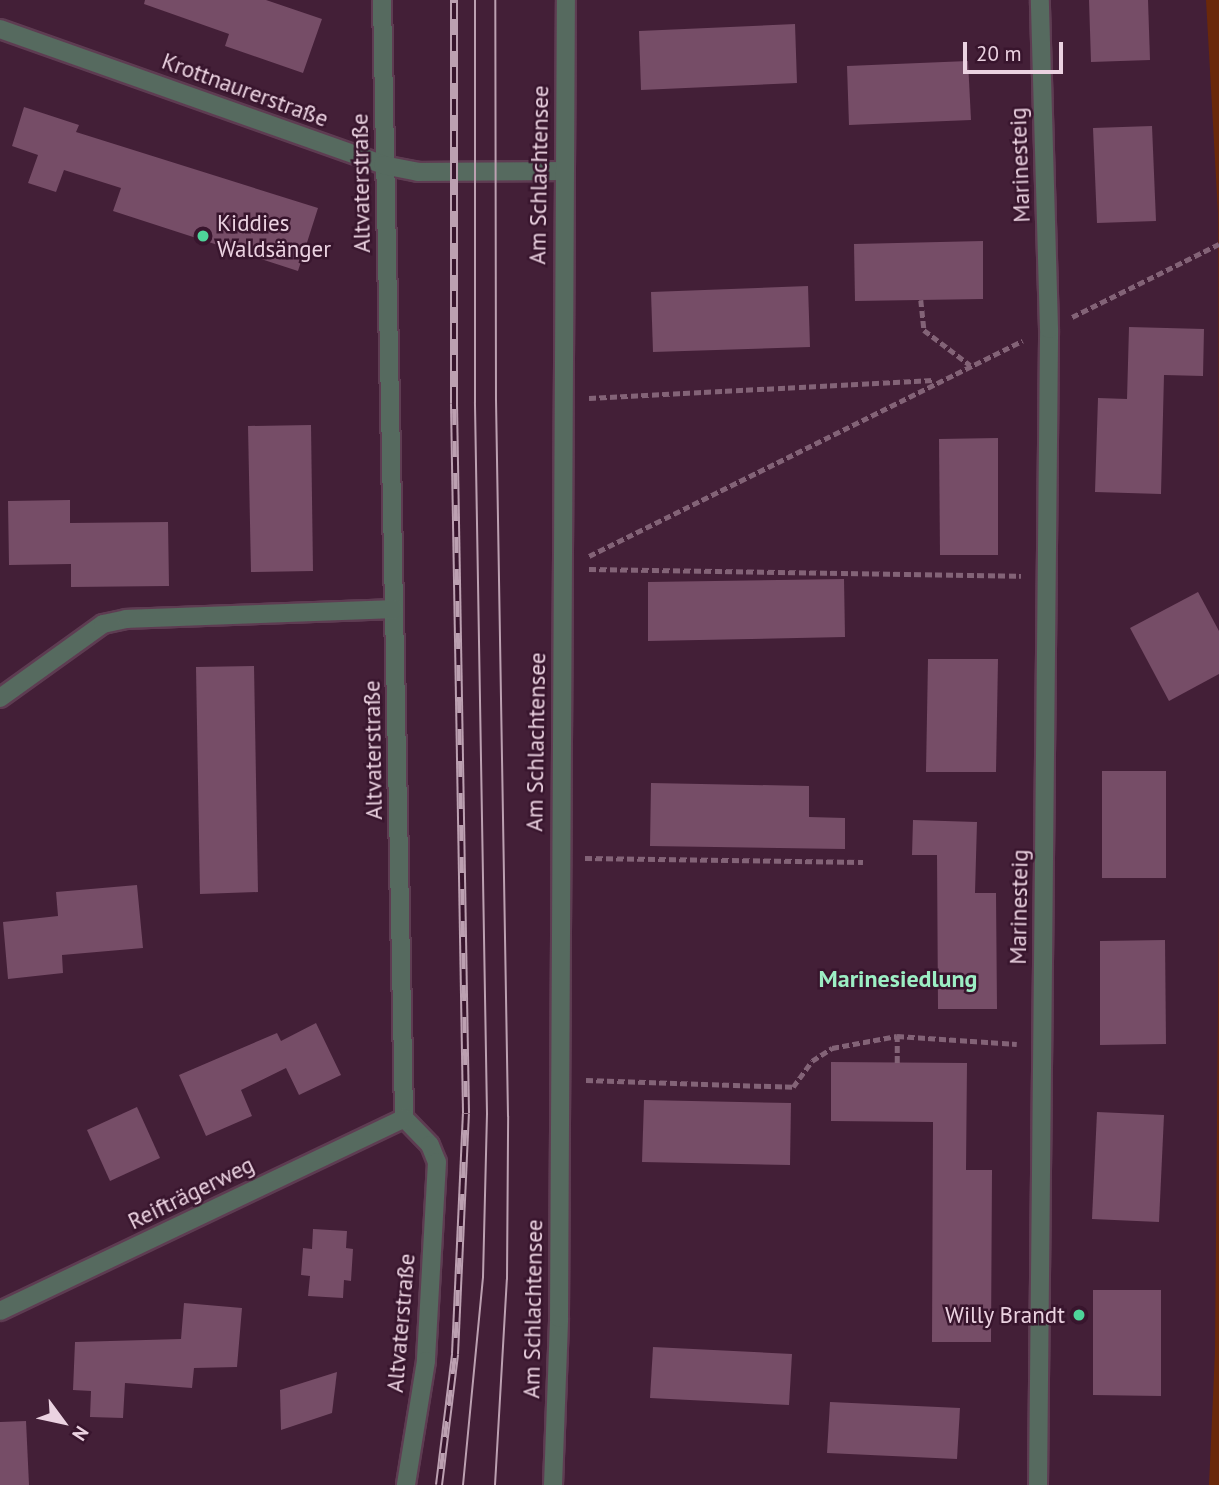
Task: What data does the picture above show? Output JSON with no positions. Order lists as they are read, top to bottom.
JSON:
{
  "streets": {
    "street": [
      "Krottnaurerstraße",
      "Marinesteig",
      "Am Schlachtensee",
      "Altvaterstraße",
      "Reifträgerweg"
    ]
  },
  "crossings": [
    ["Krottnaurerstraße", "Am Schlachtensee"],
    ["Krottnaurerstraße", "Altvaterstraße"],
    ["Altvaterstraße", "Reifträgerweg"]
  ],
  "districts": ["Marinesiedlung"],
  "places": ["Kiddies Waldsänger", "Willy Brandt"],
  "scale_bar": "20 m",
  "north": "bottom right"
}
